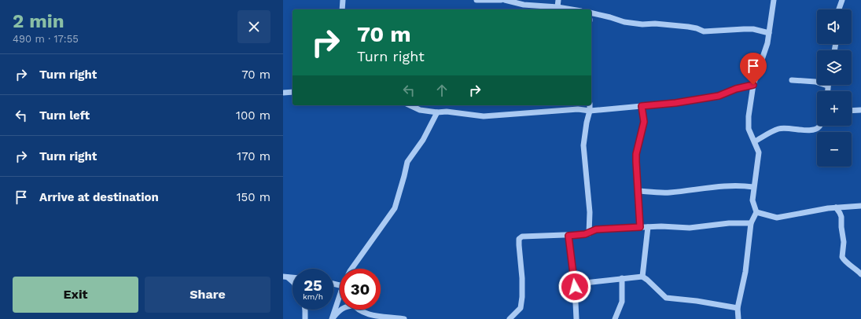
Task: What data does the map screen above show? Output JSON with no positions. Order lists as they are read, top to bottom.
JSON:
{
  "page": {
    "heading": ["2 min", "490 m · 17:55"],
    "map_buttons": ["+", "−"],
    "turn": ["70 m", "Turn right"],
    "list": [
      {
        "name": "Turn right",
        "value": "70 m"
      },
      {
        "name": "Turn left",
        "value": "100 m"
      },
      {
        "name": "Turn right",
        "value": "170 m"
      },
      {
        "name": "Arrive at destination",
        "value": "150 m"
      }
    ],
    "speed": "25 km/h",
    "limit": "30",
    "buttons": ["Exit", "Share"]
  }
}
